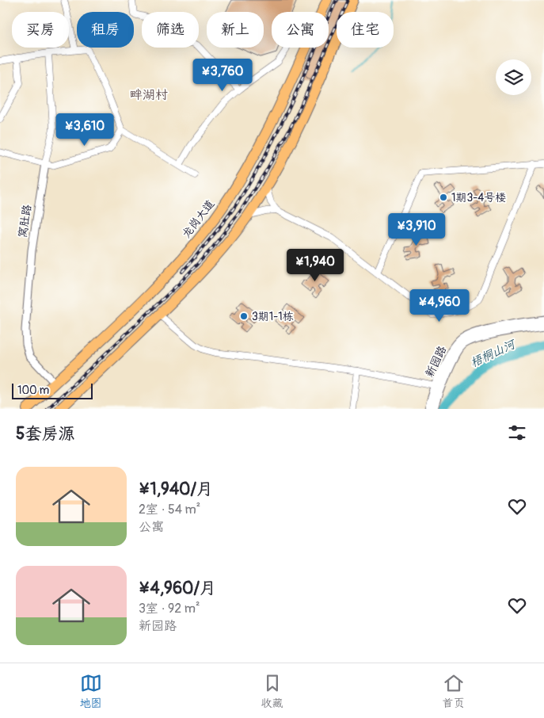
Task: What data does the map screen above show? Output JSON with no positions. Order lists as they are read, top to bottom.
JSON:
{
  "streets": {
    "highway": ["龙岗大道"],
    "street": ["窝肚路", "新园路"]
  },
  "crossings": [
    ["龙岗大道", "窝肚路"]
  ],
  "districts": ["畔湖村"],
  "water": ["梧桐山河"],
  "places": ["1期3-4号楼", "3期1-1栋"],
  "scale_bar": "100 m",
  "page": {
    "chip": [
      "买房",
      "租房",
      "筛选",
      "新上",
      "公寓",
      "住宅"
    ],
    "price": [
      "¥3,760",
      "¥3,610",
      "¥3,910",
      "¥1,940",
      "¥4,960"
    ],
    "scale": "100 m",
    "heading": "5套房源",
    "list": [
      {
        "name": "¥1,940/月",
        "note": "2室 · 54 m² · 公寓"
      },
      {
        "name": "¥4,960/月",
        "note": "3室 · 92 m² · 新园路"
      }
    ],
    "tabs": ["地图", "收藏", "首页"]
  }
}
